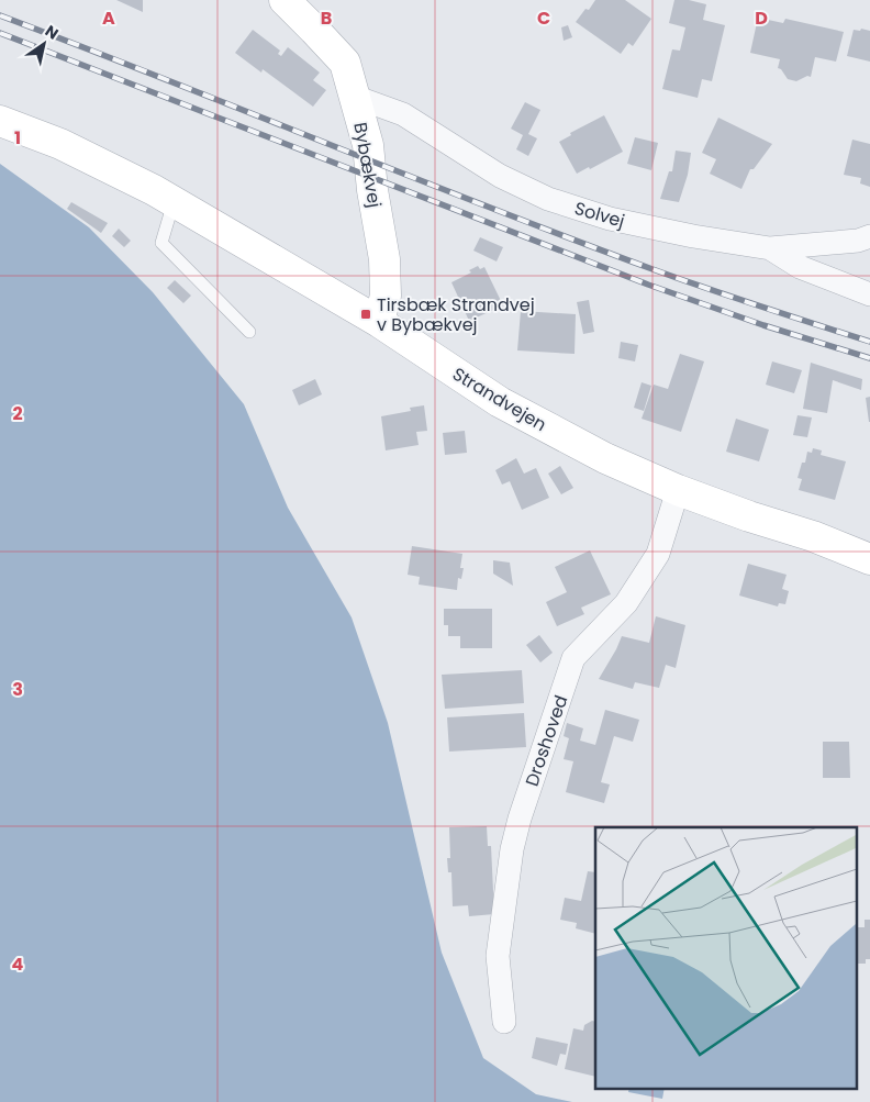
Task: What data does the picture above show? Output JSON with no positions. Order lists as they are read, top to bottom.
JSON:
{
  "streets": {
    "street": [
      "Bybækvej",
      "Solvej",
      "Strandvejen",
      "Droshoved"
    ]
  },
  "crossings": [
    ["Bybækvej", "Solvej"],
    ["Bybækvej", "Strandvejen"],
    ["Strandvejen", "Droshoved"]
  ],
  "places": {
    "transit": ["Tirsbæk Strandvej v Bybækvej"]
  },
  "north": "top right",
  "grid": {
    "columns": [
      "A",
      "B",
      "C",
      "D"
    ],
    "rows": [
      "1",
      "2",
      "3",
      "4"
    ]
  }
}
